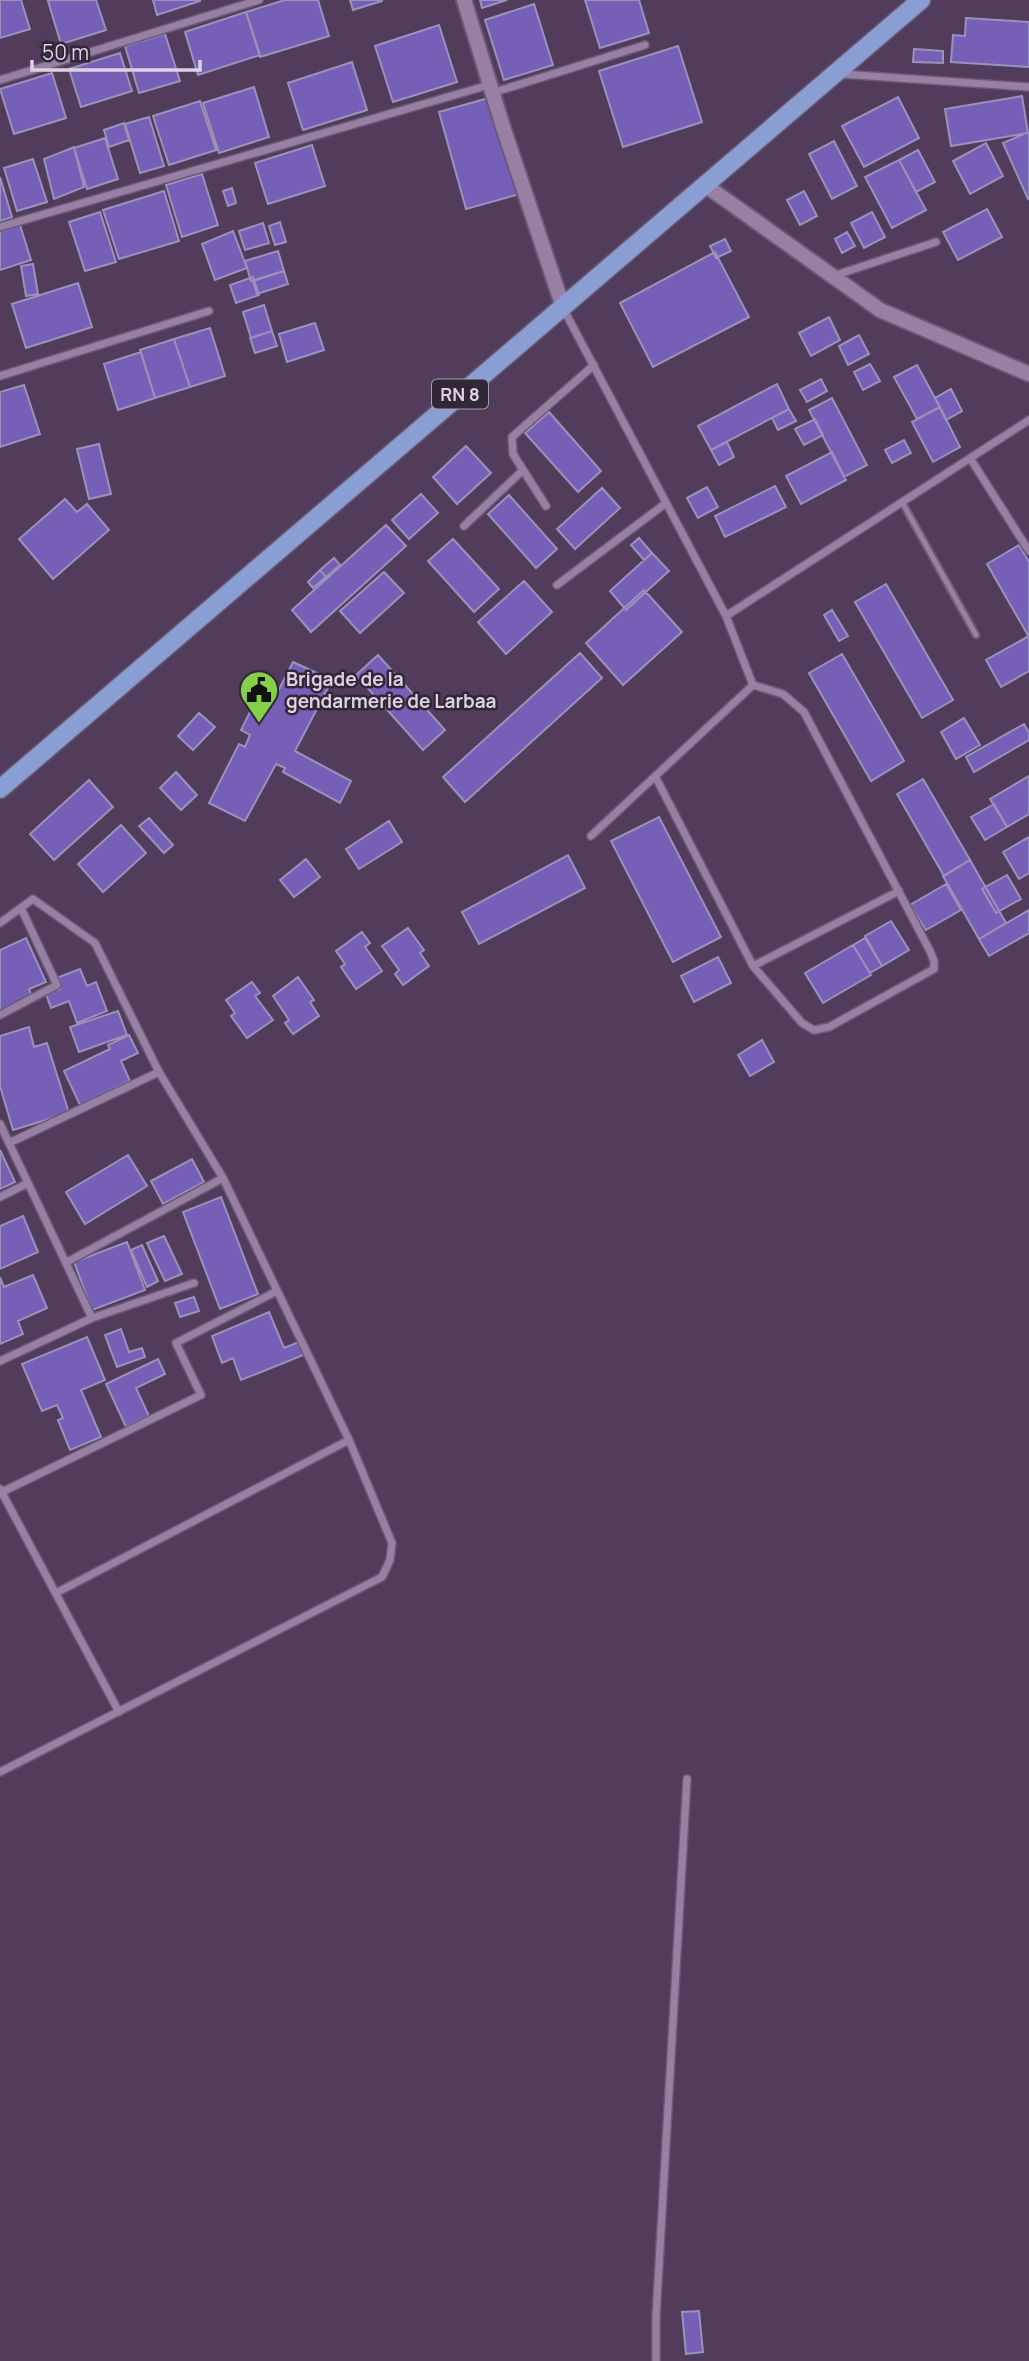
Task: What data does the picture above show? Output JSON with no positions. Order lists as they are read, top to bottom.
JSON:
{
  "streets": {
    "main road": ["RN 8"]
  },
  "places": {
    "public building": ["Brigade de la gendarmerie de Larbaa"]
  },
  "scale_bar": "50 m"
}
